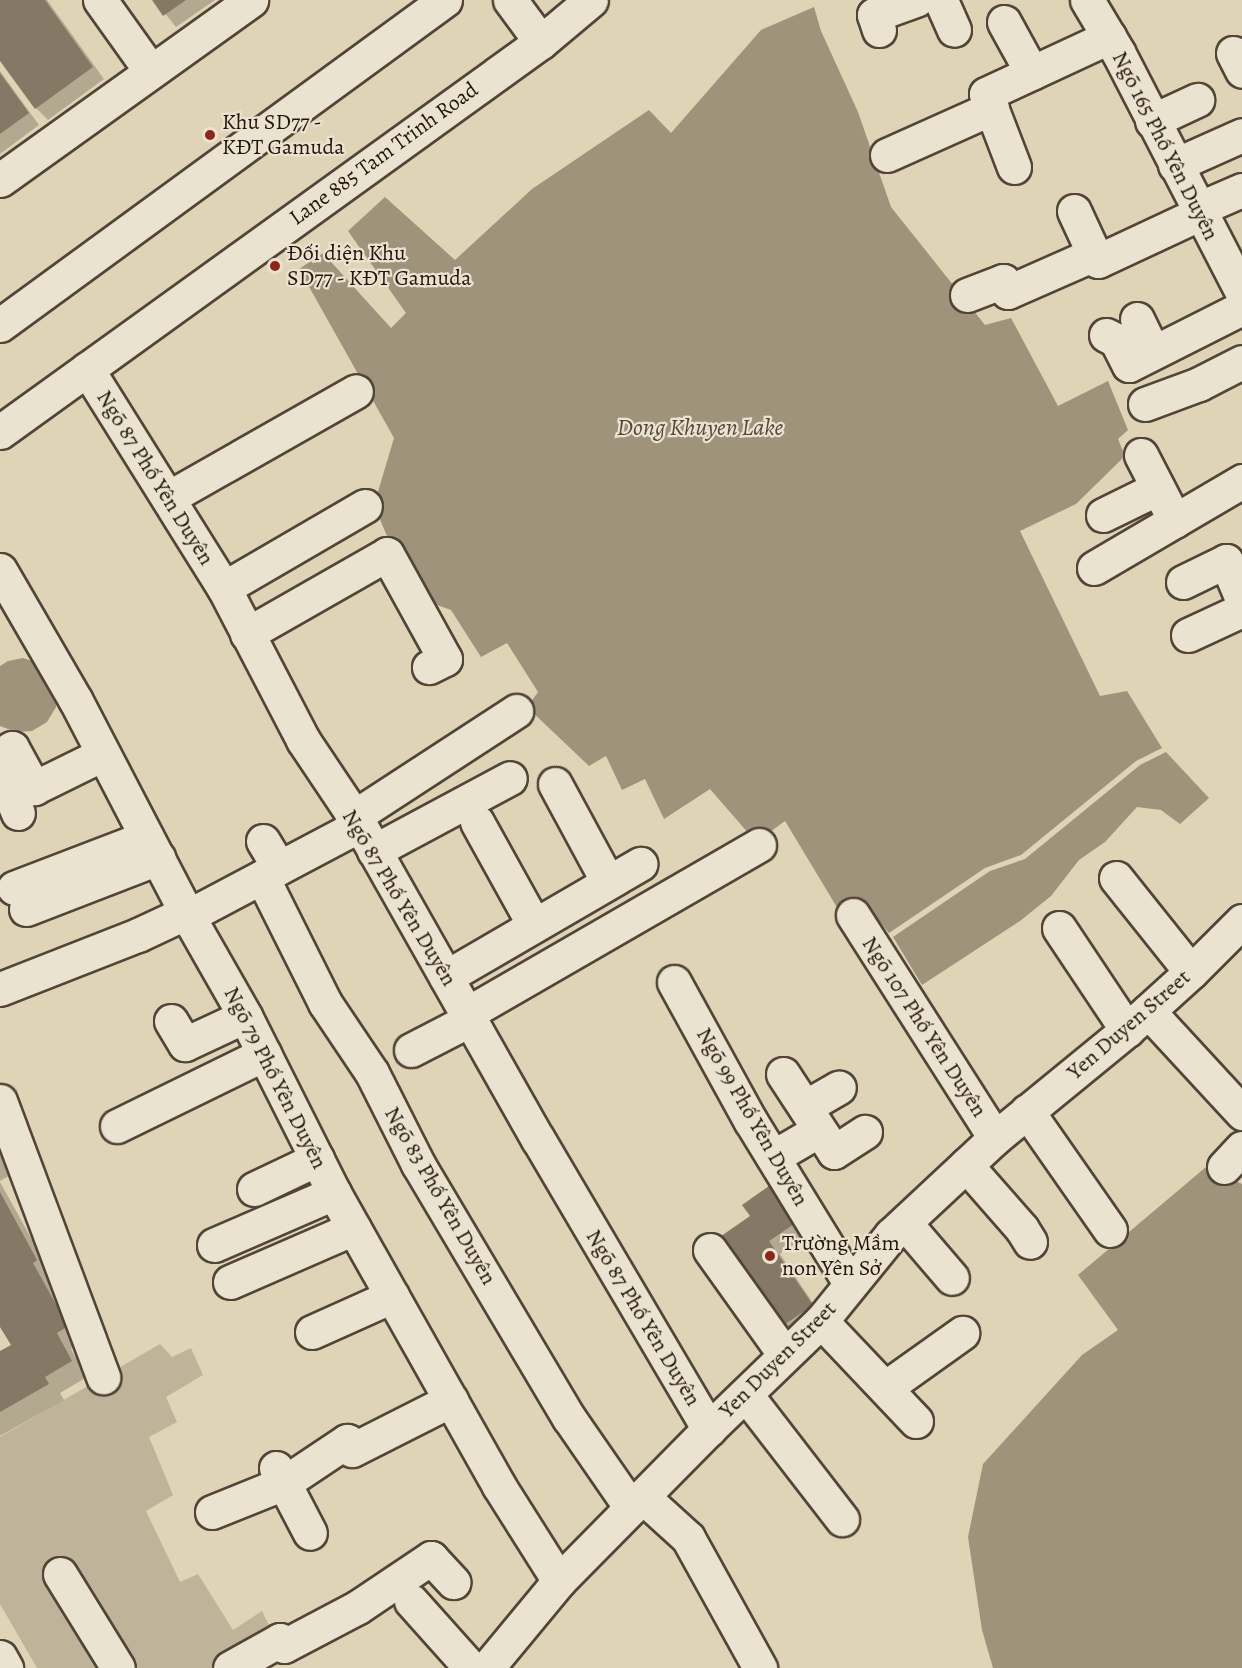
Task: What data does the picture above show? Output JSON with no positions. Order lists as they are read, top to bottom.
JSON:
{
  "streets": {
    "street": [
      "Ngõ 165 Phố Yên Duyên",
      "Lane 885 Tam Trinh Road",
      "Ngõ 87 Phố Yên Duyên",
      "Yen Duyen Street",
      "Ngõ 107 Phố Yên Duyên",
      "Ngõ 79 Phố Yên Duyên",
      "Ngõ 99 Phố Yên Duyên",
      "Ngõ 83 Phố Yên Duyên"
    ]
  },
  "crossings": [
    ["Lane 885 Tam Trinh Road", "Ngõ 87 Phố Yên Duyên"],
    ["Ngõ 87 Phố Yên Duyên", "Yen Duyen Street"],
    ["Yen Duyen Street", "Ngõ 107 Phố Yên Duyên"],
    ["Yen Duyen Street", "Ngõ 79 Phố Yên Duyên"],
    ["Yen Duyen Street", "Ngõ 99 Phố Yên Duyên"],
    ["Yen Duyen Street", "Ngõ 83 Phố Yên Duyên"]
  ],
  "water": ["Dong Khuyen Lake"],
  "places": ["Khu SD77 - KĐT Gamuda", "Đối diện Khu SD77 - KĐT Gamuda", "Trường Mầm non Yên Sở"]
}
